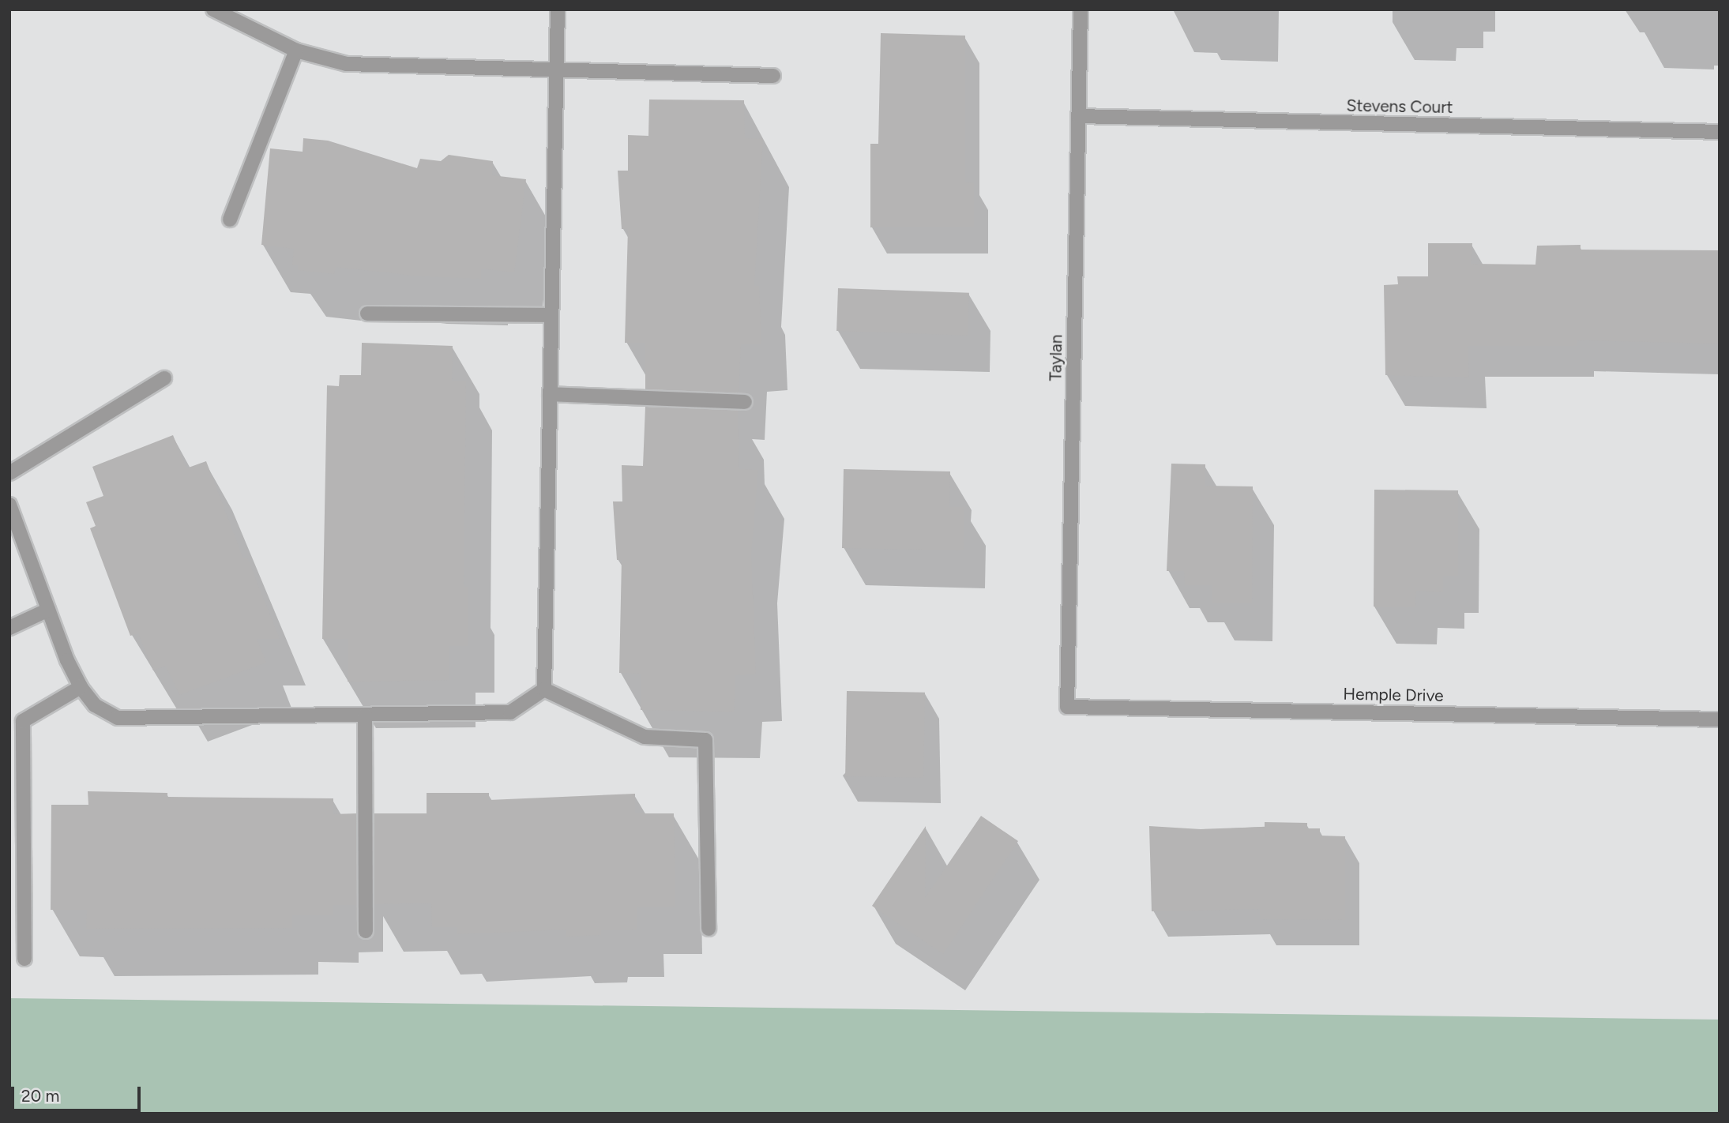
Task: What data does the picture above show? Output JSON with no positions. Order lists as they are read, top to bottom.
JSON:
{
  "streets": {
    "street": ["Stevens Court", "Taylan", "Hemple Drive"]
  },
  "crossings": [
    ["Stevens Court", "Taylan"],
    ["Taylan", "Hemple Drive"]
  ],
  "scale_bar": "20 m"
}
